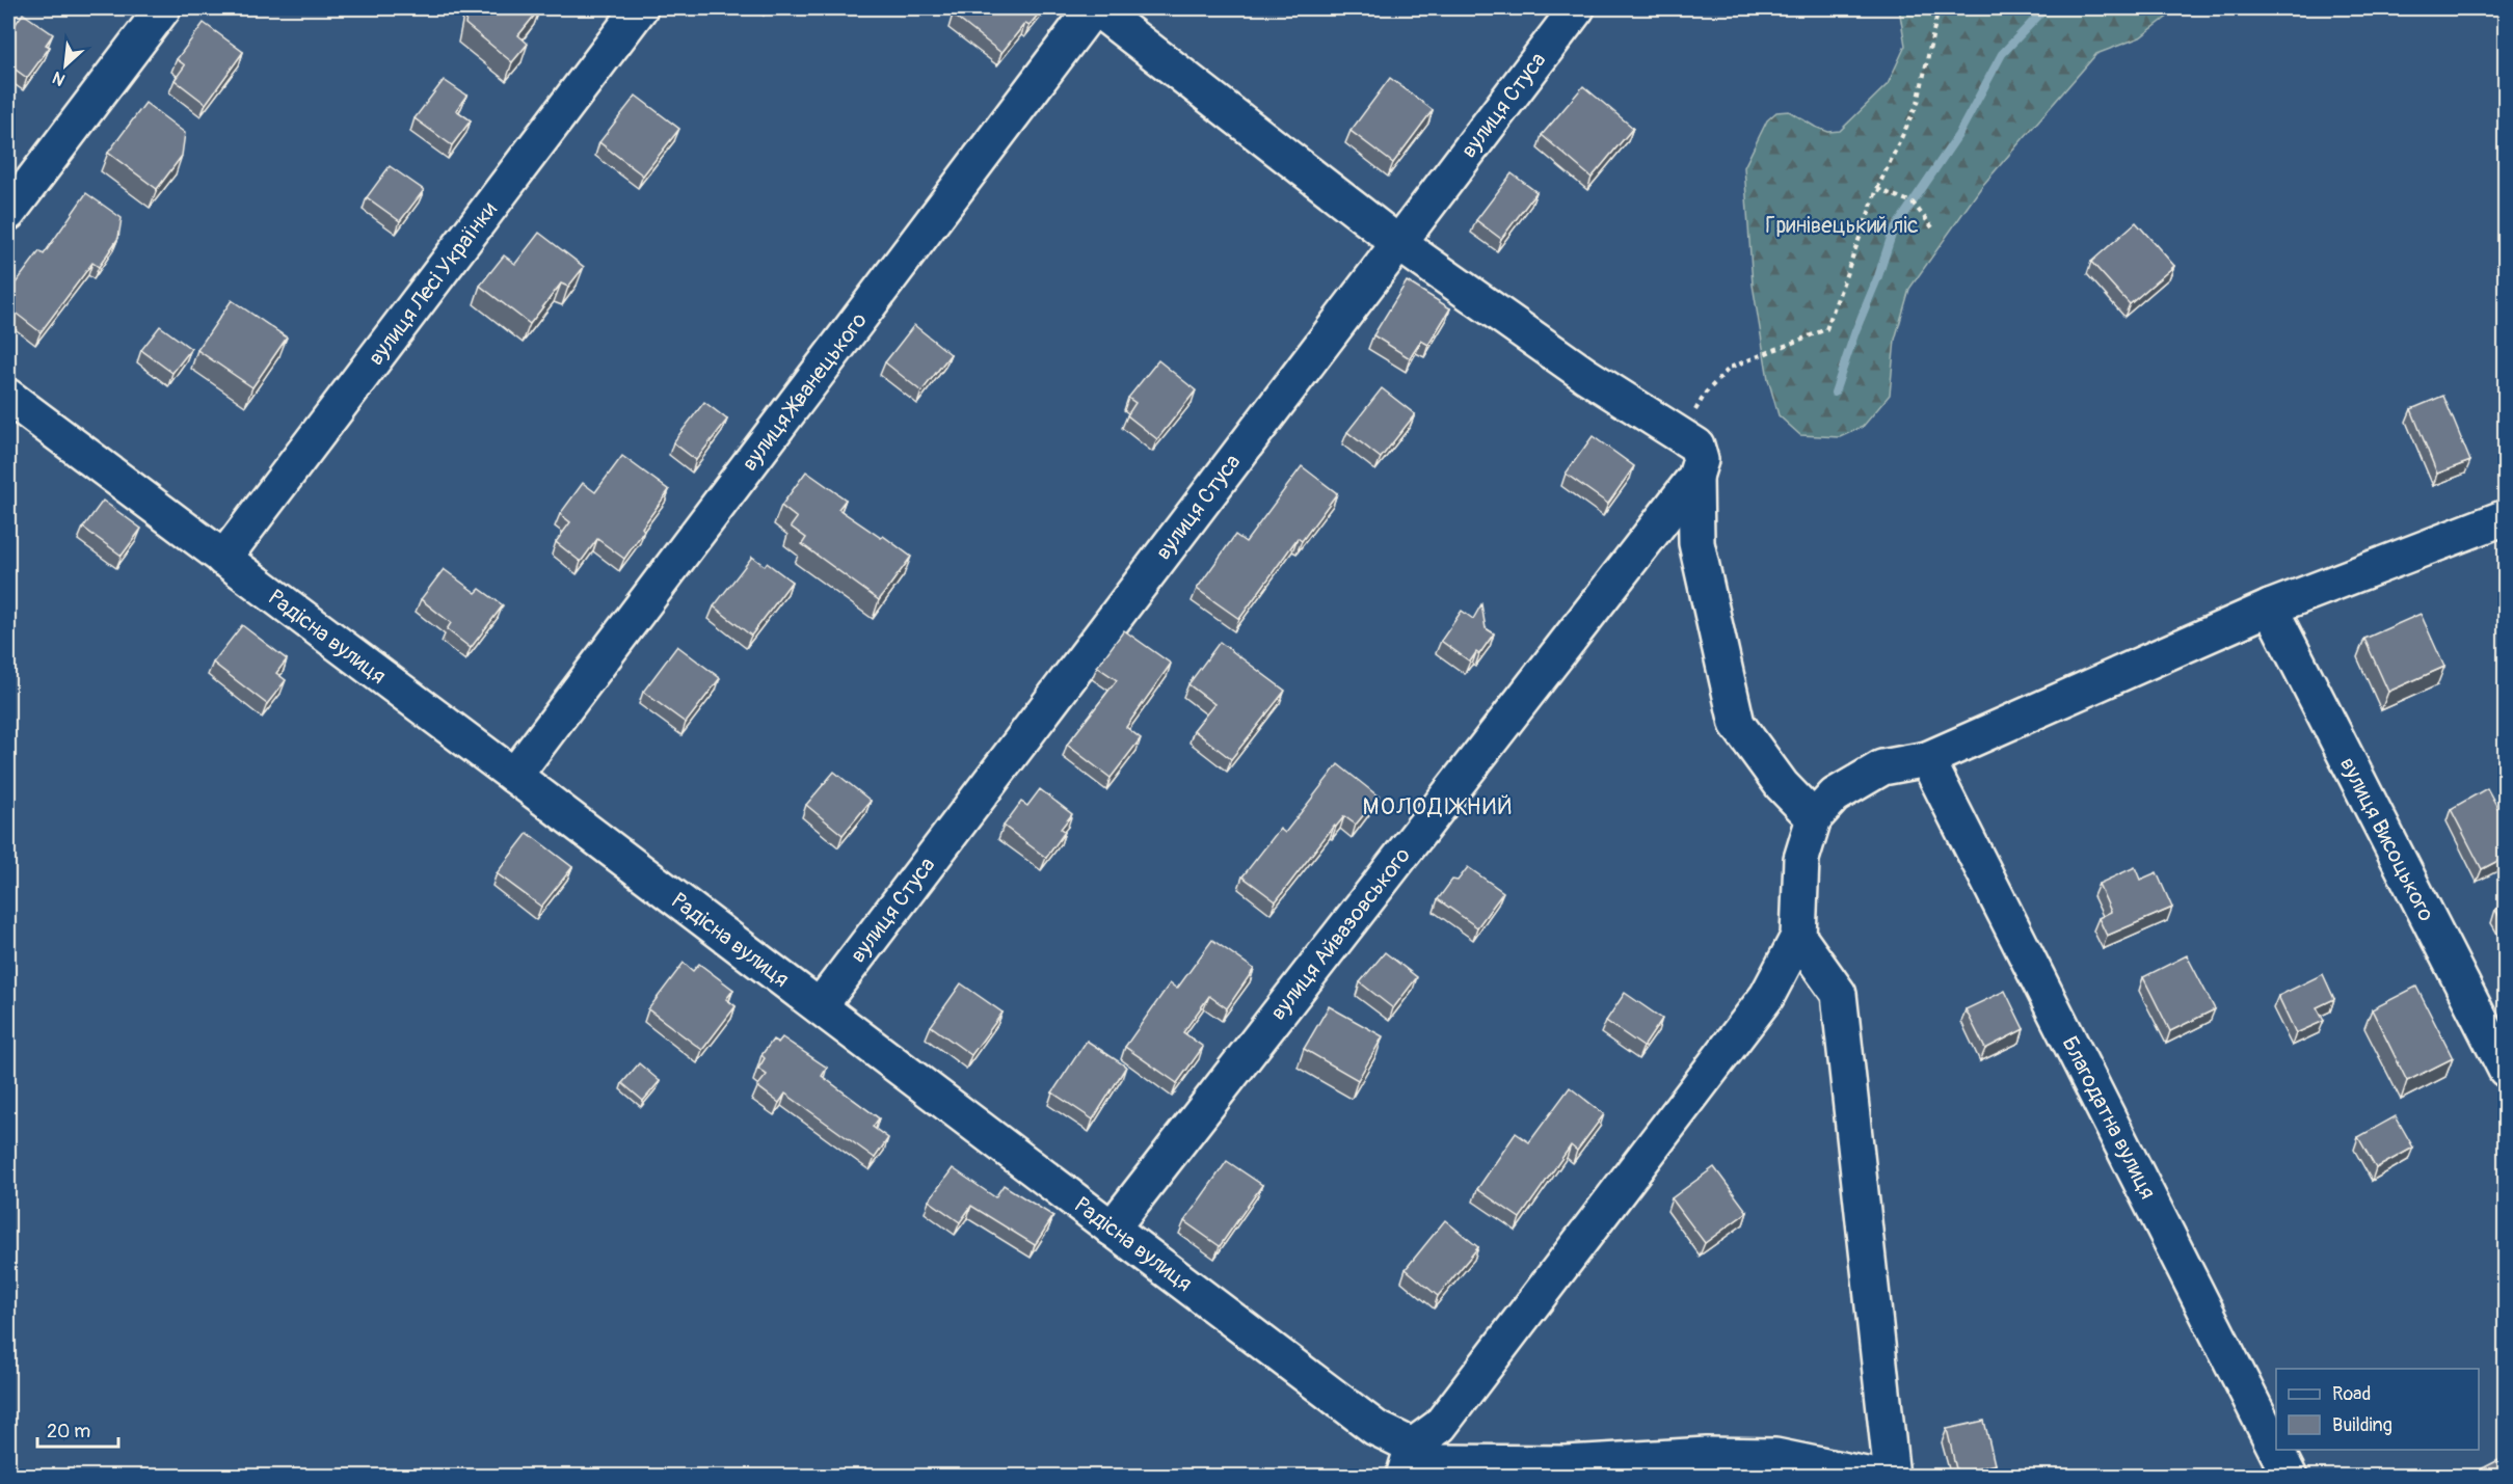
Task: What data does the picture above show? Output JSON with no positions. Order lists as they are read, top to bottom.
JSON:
{
  "streets": {
    "street": [
      "вулиця Стуса",
      "вулиця Лесі Українки",
      "вулиця Жванецького",
      "Радісна вулиця",
      "вулиця Висоцького",
      "вулиця Айвазовського",
      "Благодатна вулиця"
    ]
  },
  "crossings": [
    ["вулиця Стуса", "Радісна вулиця"],
    ["вулиця Лесі Українки", "Радісна вулиця"],
    ["вулиця Жванецького", "Радісна вулиця"],
    ["Радісна вулиця", "вулиця Айвазовського"]
  ],
  "districts": ["МОЛОДІЖНИЙ"],
  "parks": ["Гринівецький ліс"],
  "legend": ["Road", "Building"],
  "scale_bar": "20 m",
  "north": "bottom left"
}
